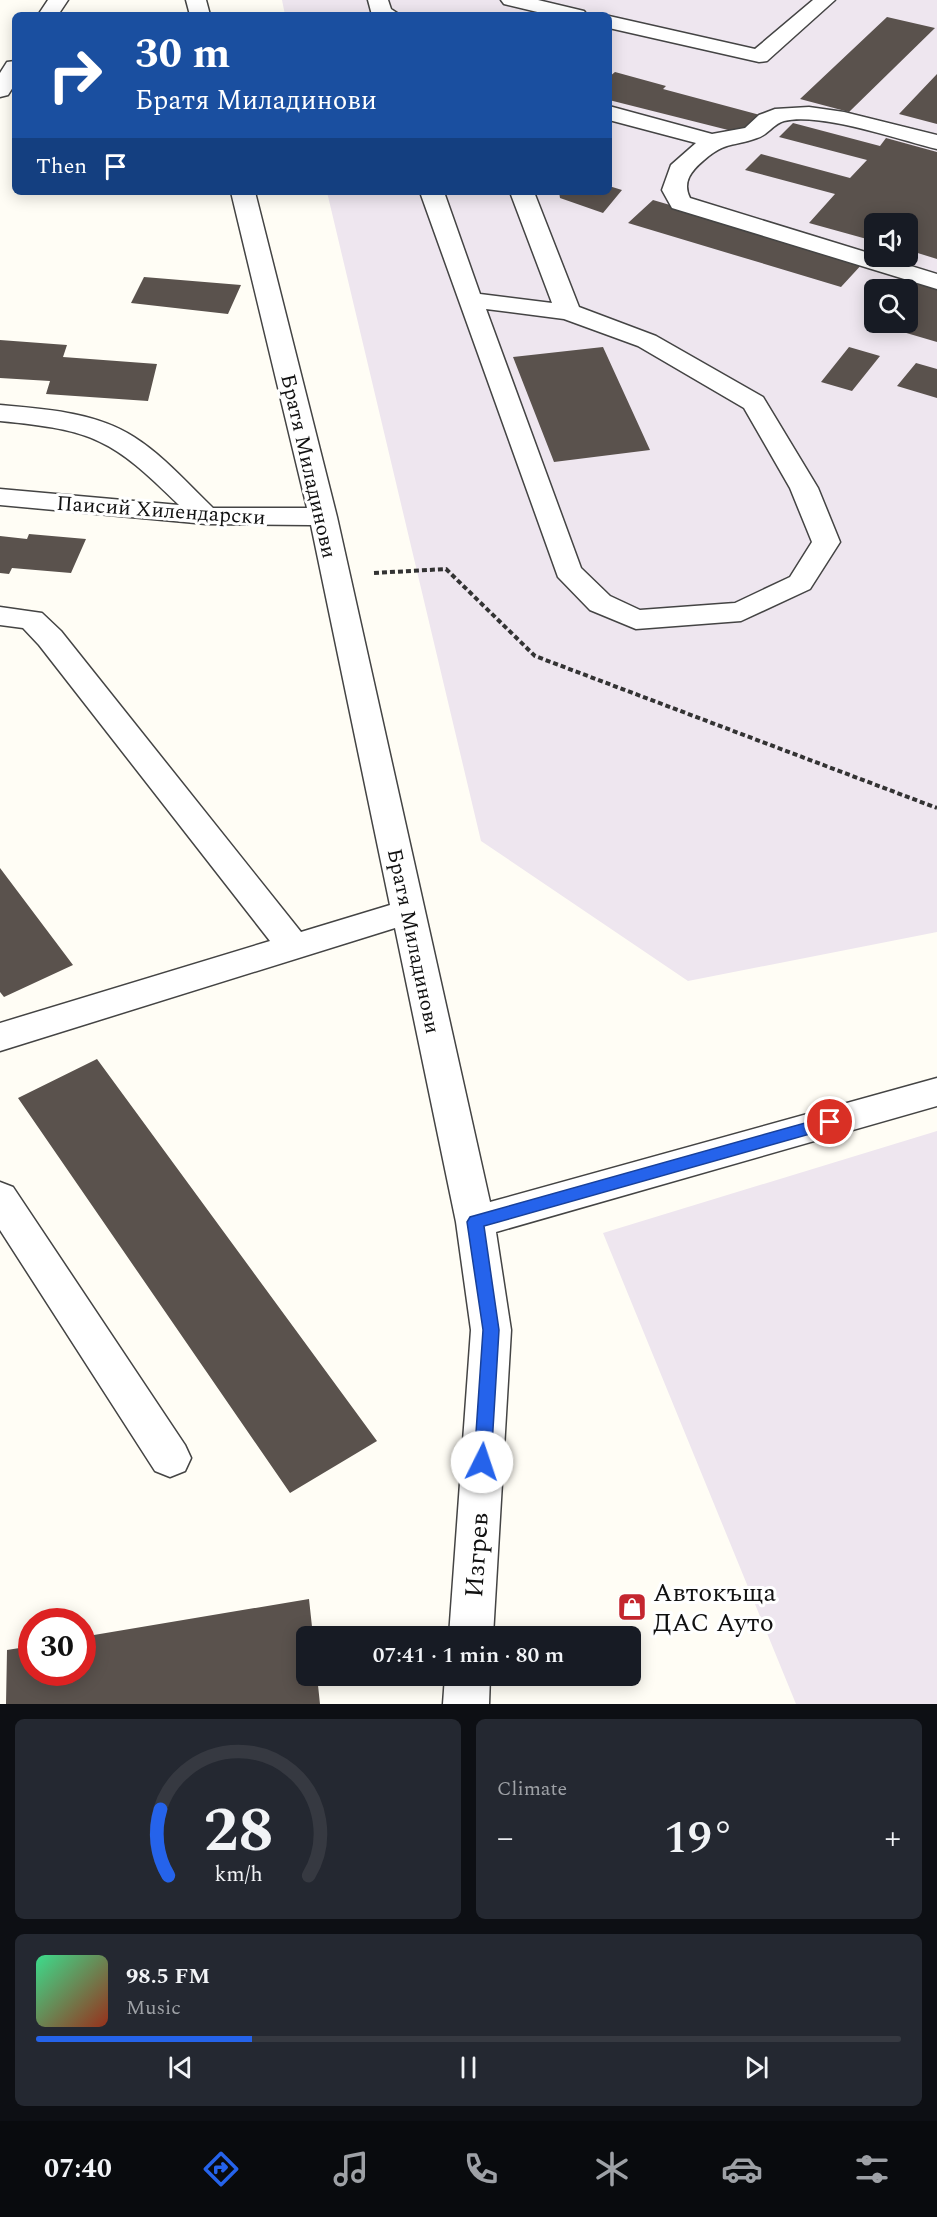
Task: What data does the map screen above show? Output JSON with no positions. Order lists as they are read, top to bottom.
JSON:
{
  "streets": {
    "street": ["Братя Миладинови", "Паисий Хилендарски", "Изгрев"]
  },
  "crossings": [
    ["Братя Миладинови", "Паисий Хилендарски"],
    ["Братя Миладинови", "Изгрев"]
  ],
  "places": {
    "shop": ["Автокъща ДАС Ауто"]
  },
  "page": {
    "turn": ["30 m", "Братя Миладинови"],
    "then": "Then",
    "limit": "30",
    "trip": "07:41 · 1 min · 80 m",
    "tile": "Climate",
    "heat": ["−", "19°", "+"],
    "song": ["98.5 FM", "Music"],
    "tabs": "07:40",
    "gauge": ["28", "km/h"]
  }
}
